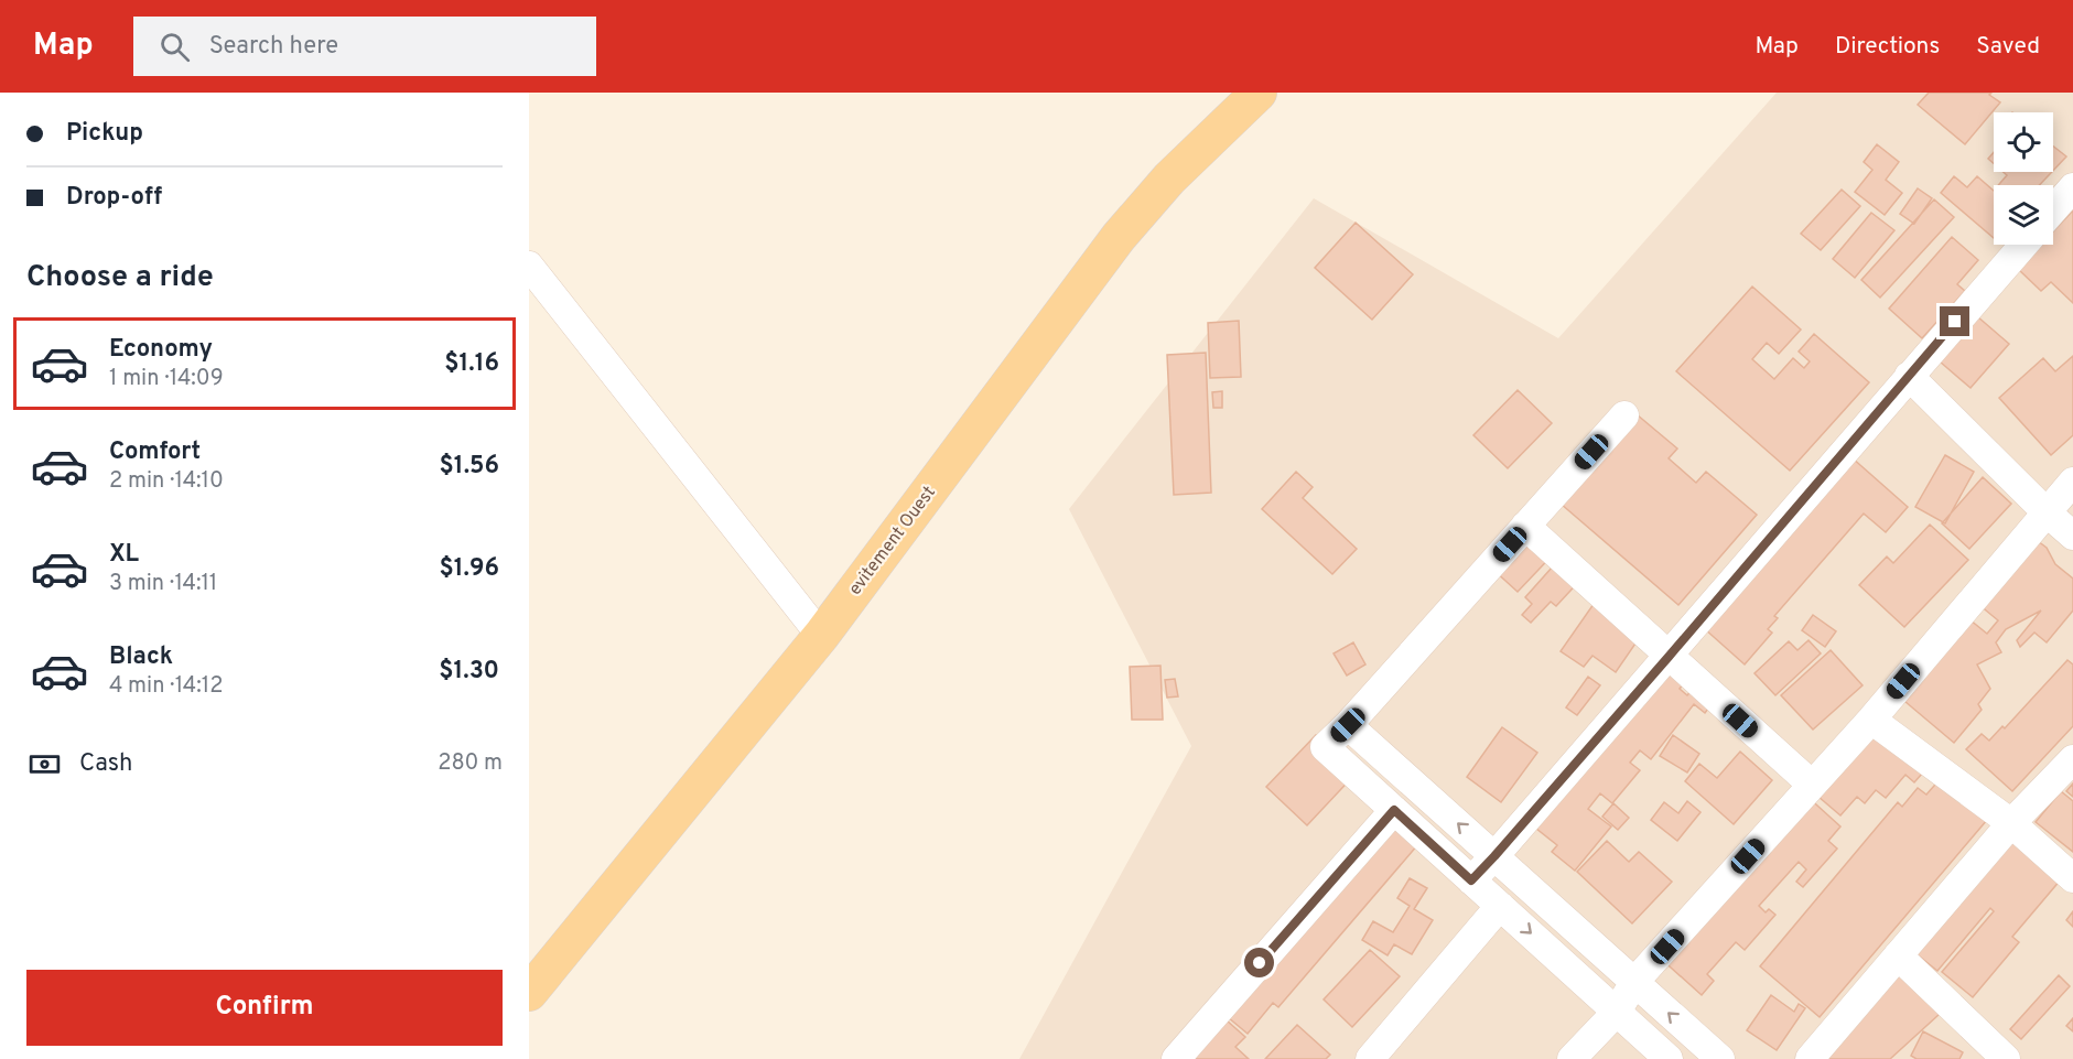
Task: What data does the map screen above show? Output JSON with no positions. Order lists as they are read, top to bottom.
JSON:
{
  "streets": {
    "main road": ["evitement Ouest"]
  },
  "page": {
    "header": "Map",
    "search": "Search here",
    "nav": ["Map", "Directions", "Saved"],
    "banner": ["Pickup", "Drop-off"],
    "heading": "Choose a ride",
    "list": [
      {
        "name": "Economy",
        "note": "1 min · 14:09",
        "value": "$1.16"
      },
      {
        "name": "Comfort",
        "note": "2 min · 14:10",
        "value": "$1.56"
      },
      {
        "name": "XL",
        "note": "3 min · 14:11",
        "value": "$1.96"
      },
      {
        "name": "Black",
        "note": "4 min · 14:12",
        "value": "$1.30"
      }
    ],
    "pay": ["Cash", "280 m"],
    "buttons": "Confirm"
  }
}
